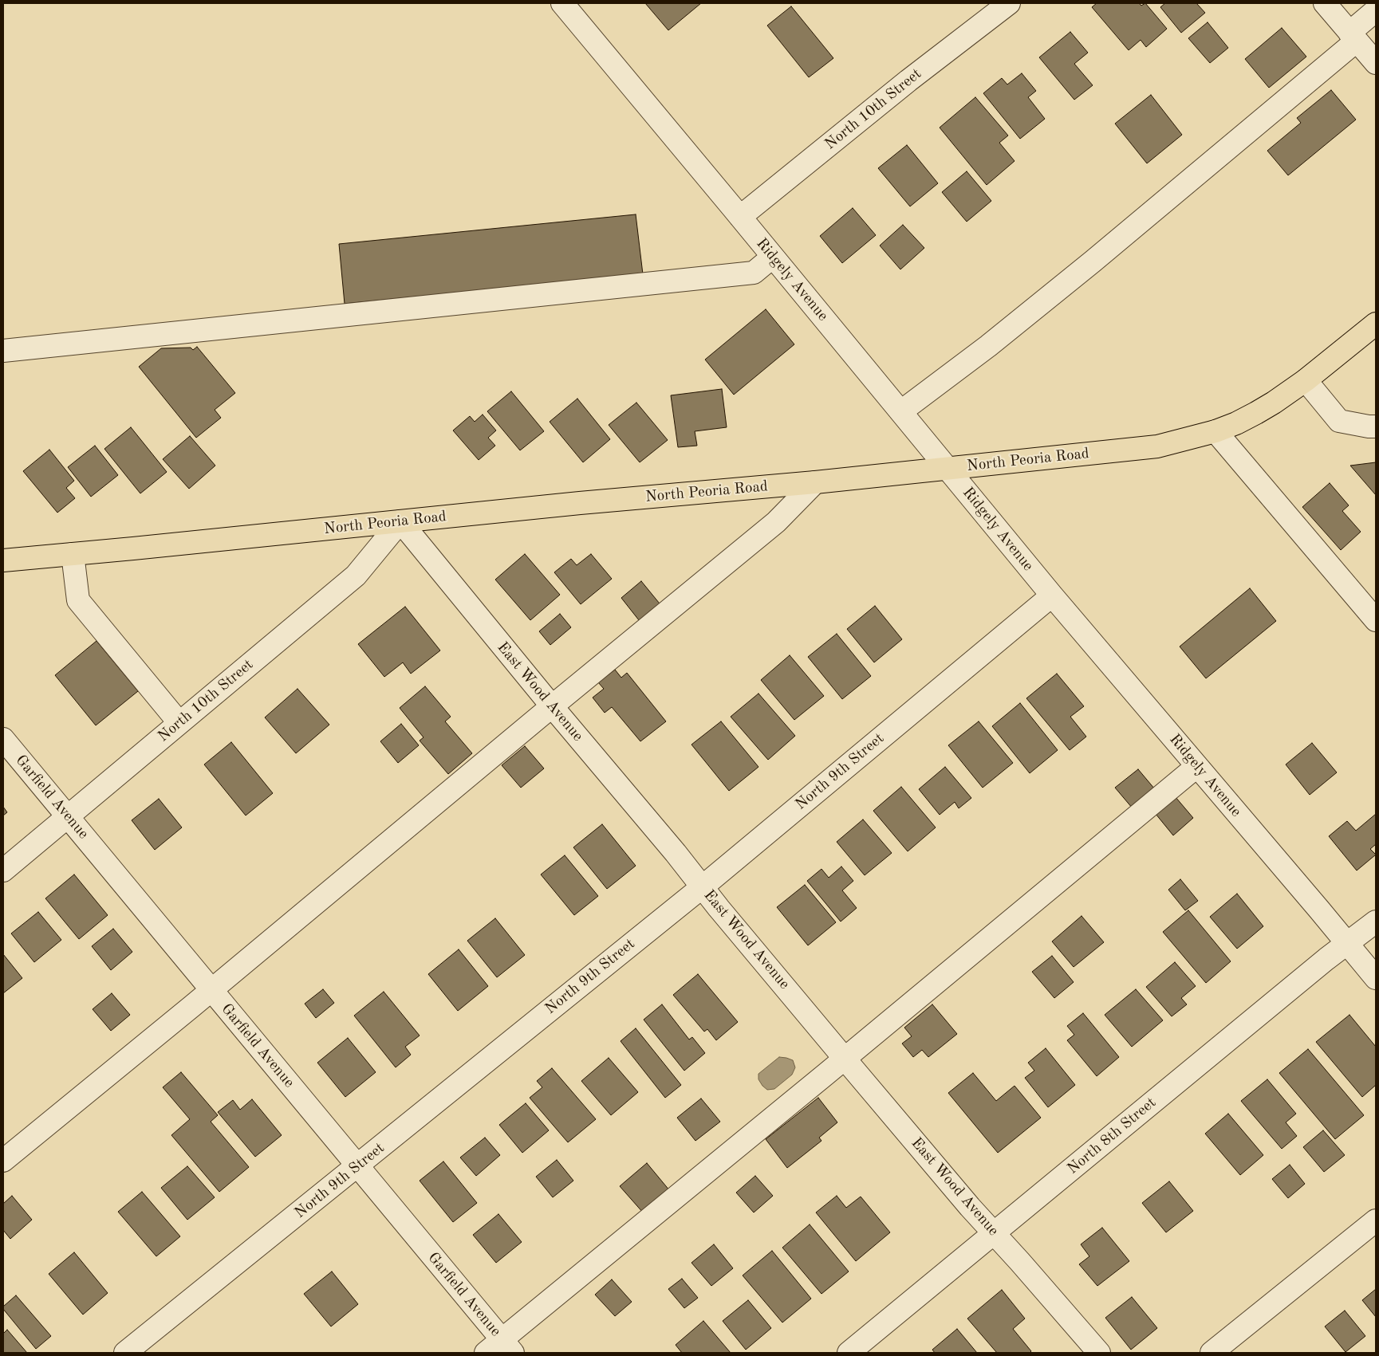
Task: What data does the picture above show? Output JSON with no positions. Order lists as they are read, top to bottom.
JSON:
{
  "streets": {
    "main road": ["North Peoria Road"],
    "street": [
      "North 10th Street",
      "Ridgely Avenue",
      "East Wood Avenue",
      "North 9th Street",
      "Garfield Avenue",
      "North 8th Street"
    ]
  },
  "crossings": [
    ["North 10th Street", "Ridgely Avenue"],
    ["North 10th Street", "North Peoria Road"],
    ["North 10th Street", "East Wood Avenue"],
    ["North 10th Street", "Garfield Avenue"],
    ["Ridgely Avenue", "North Peoria Road"],
    ["Ridgely Avenue", "North 9th Street"],
    ["Ridgely Avenue", "North 8th Street"],
    ["North Peoria Road", "East Wood Avenue"],
    ["East Wood Avenue", "North 9th Street"],
    ["East Wood Avenue", "North 8th Street"],
    ["North 9th Street", "Garfield Avenue"]
  ]
}
